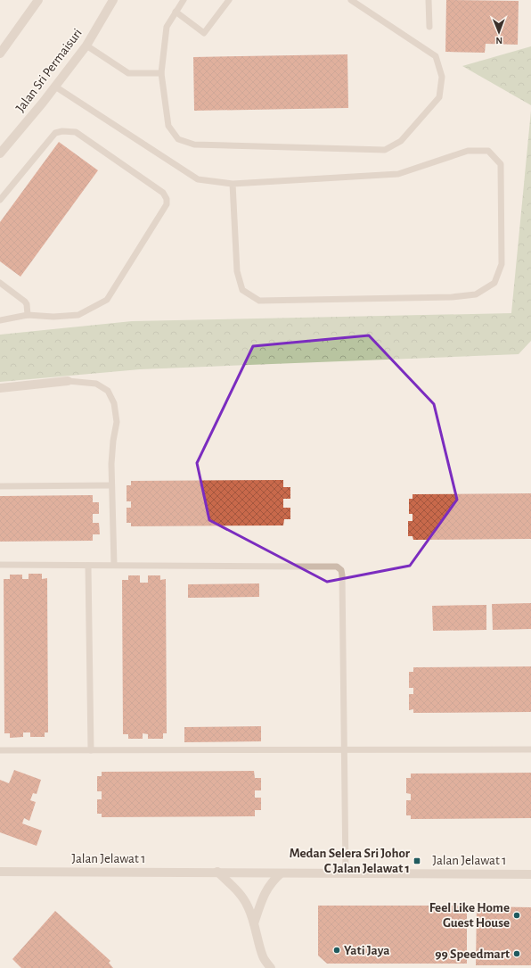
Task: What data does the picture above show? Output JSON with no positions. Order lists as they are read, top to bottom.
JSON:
{
  "streets": {
    "street": ["Jalan Sri Permaisuri", "Jalan Jelawat 1"]
  },
  "places": {
    "transit": ["Medan Selera Sri Johor C Jalan Jelawat 1"],
    "other": ["Feel Like Home Guest House", "Yati Jaya", "99 Speedmart"]
  },
  "north": "bottom"
}
